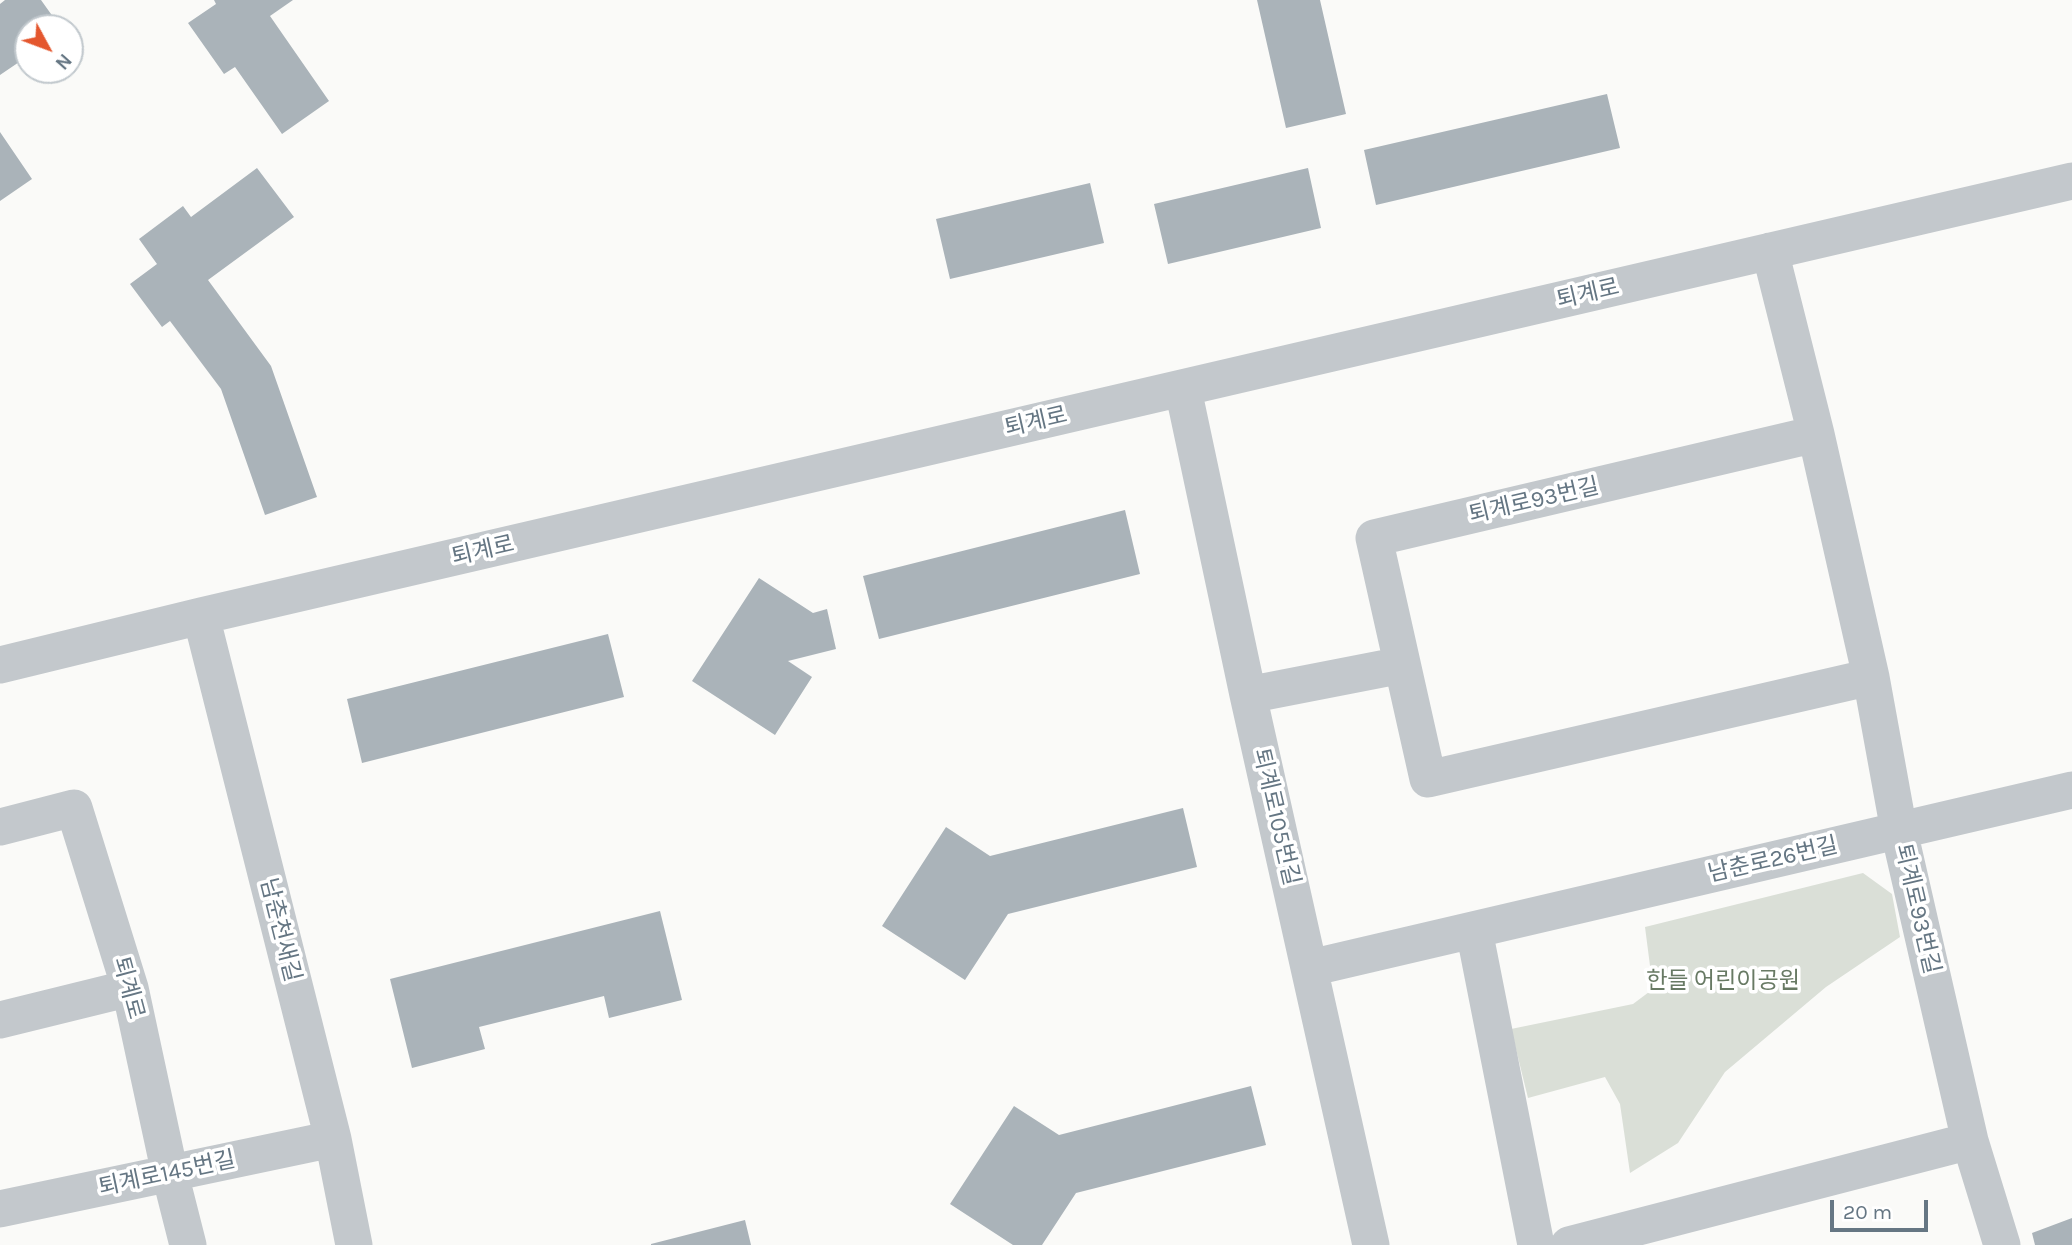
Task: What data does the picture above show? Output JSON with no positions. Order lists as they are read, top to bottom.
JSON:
{
  "streets": {
    "street": [
      "퇴계로",
      "퇴계로93번길",
      "퇴계로105번길",
      "남춘로26번길",
      "남춘천새길",
      "퇴계로145번길"
    ]
  },
  "crossings": [
    ["퇴계로", "퇴계로93번길"],
    ["퇴계로", "퇴계로105번길"],
    ["퇴계로", "남춘천새길"],
    ["퇴계로", "퇴계로145번길"],
    ["퇴계로93번길", "남춘로26번길"],
    ["퇴계로105번길", "남춘로26번길"],
    ["남춘천새길", "퇴계로145번길"]
  ],
  "parks": ["한들 어린이공원"],
  "scale_bar": "20 m",
  "north": "bottom right"
}
